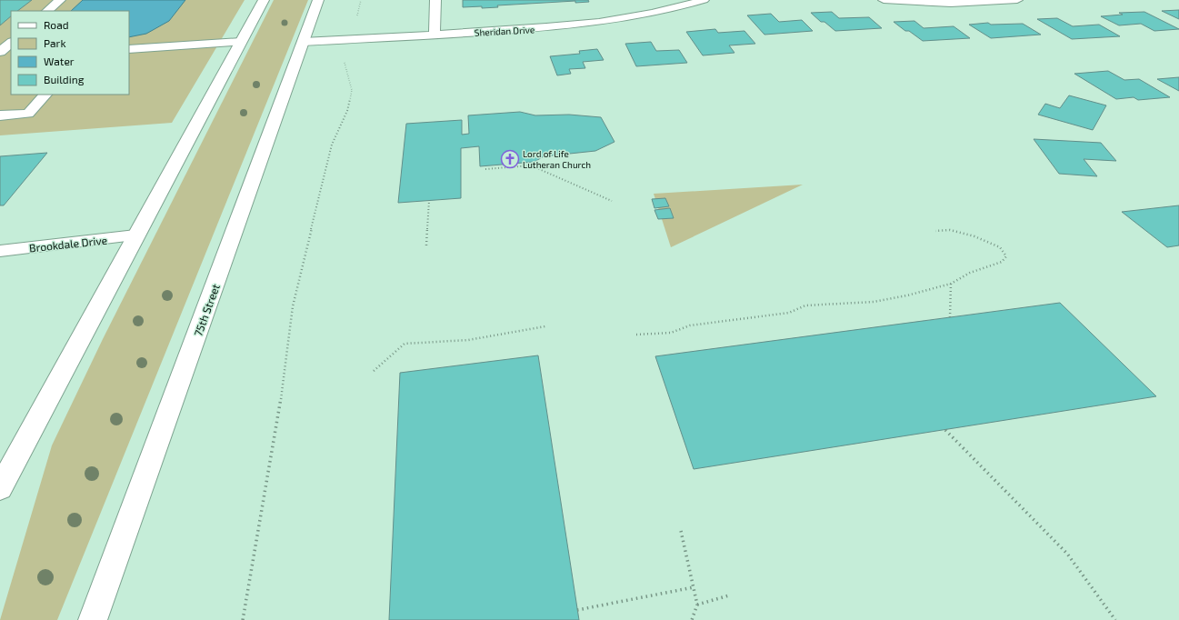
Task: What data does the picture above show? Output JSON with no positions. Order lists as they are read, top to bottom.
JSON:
{
  "streets": {
    "main road": ["Sheridan Drive", "Brookdale Drive", "75th Street"]
  },
  "crossings": [
    ["Sheridan Drive", "75th Street"]
  ],
  "places": {
    "church": ["Lord of Life Lutheran Church"]
  },
  "legend": [
    "Road",
    "Park",
    "Water",
    "Building"
  ]
}
